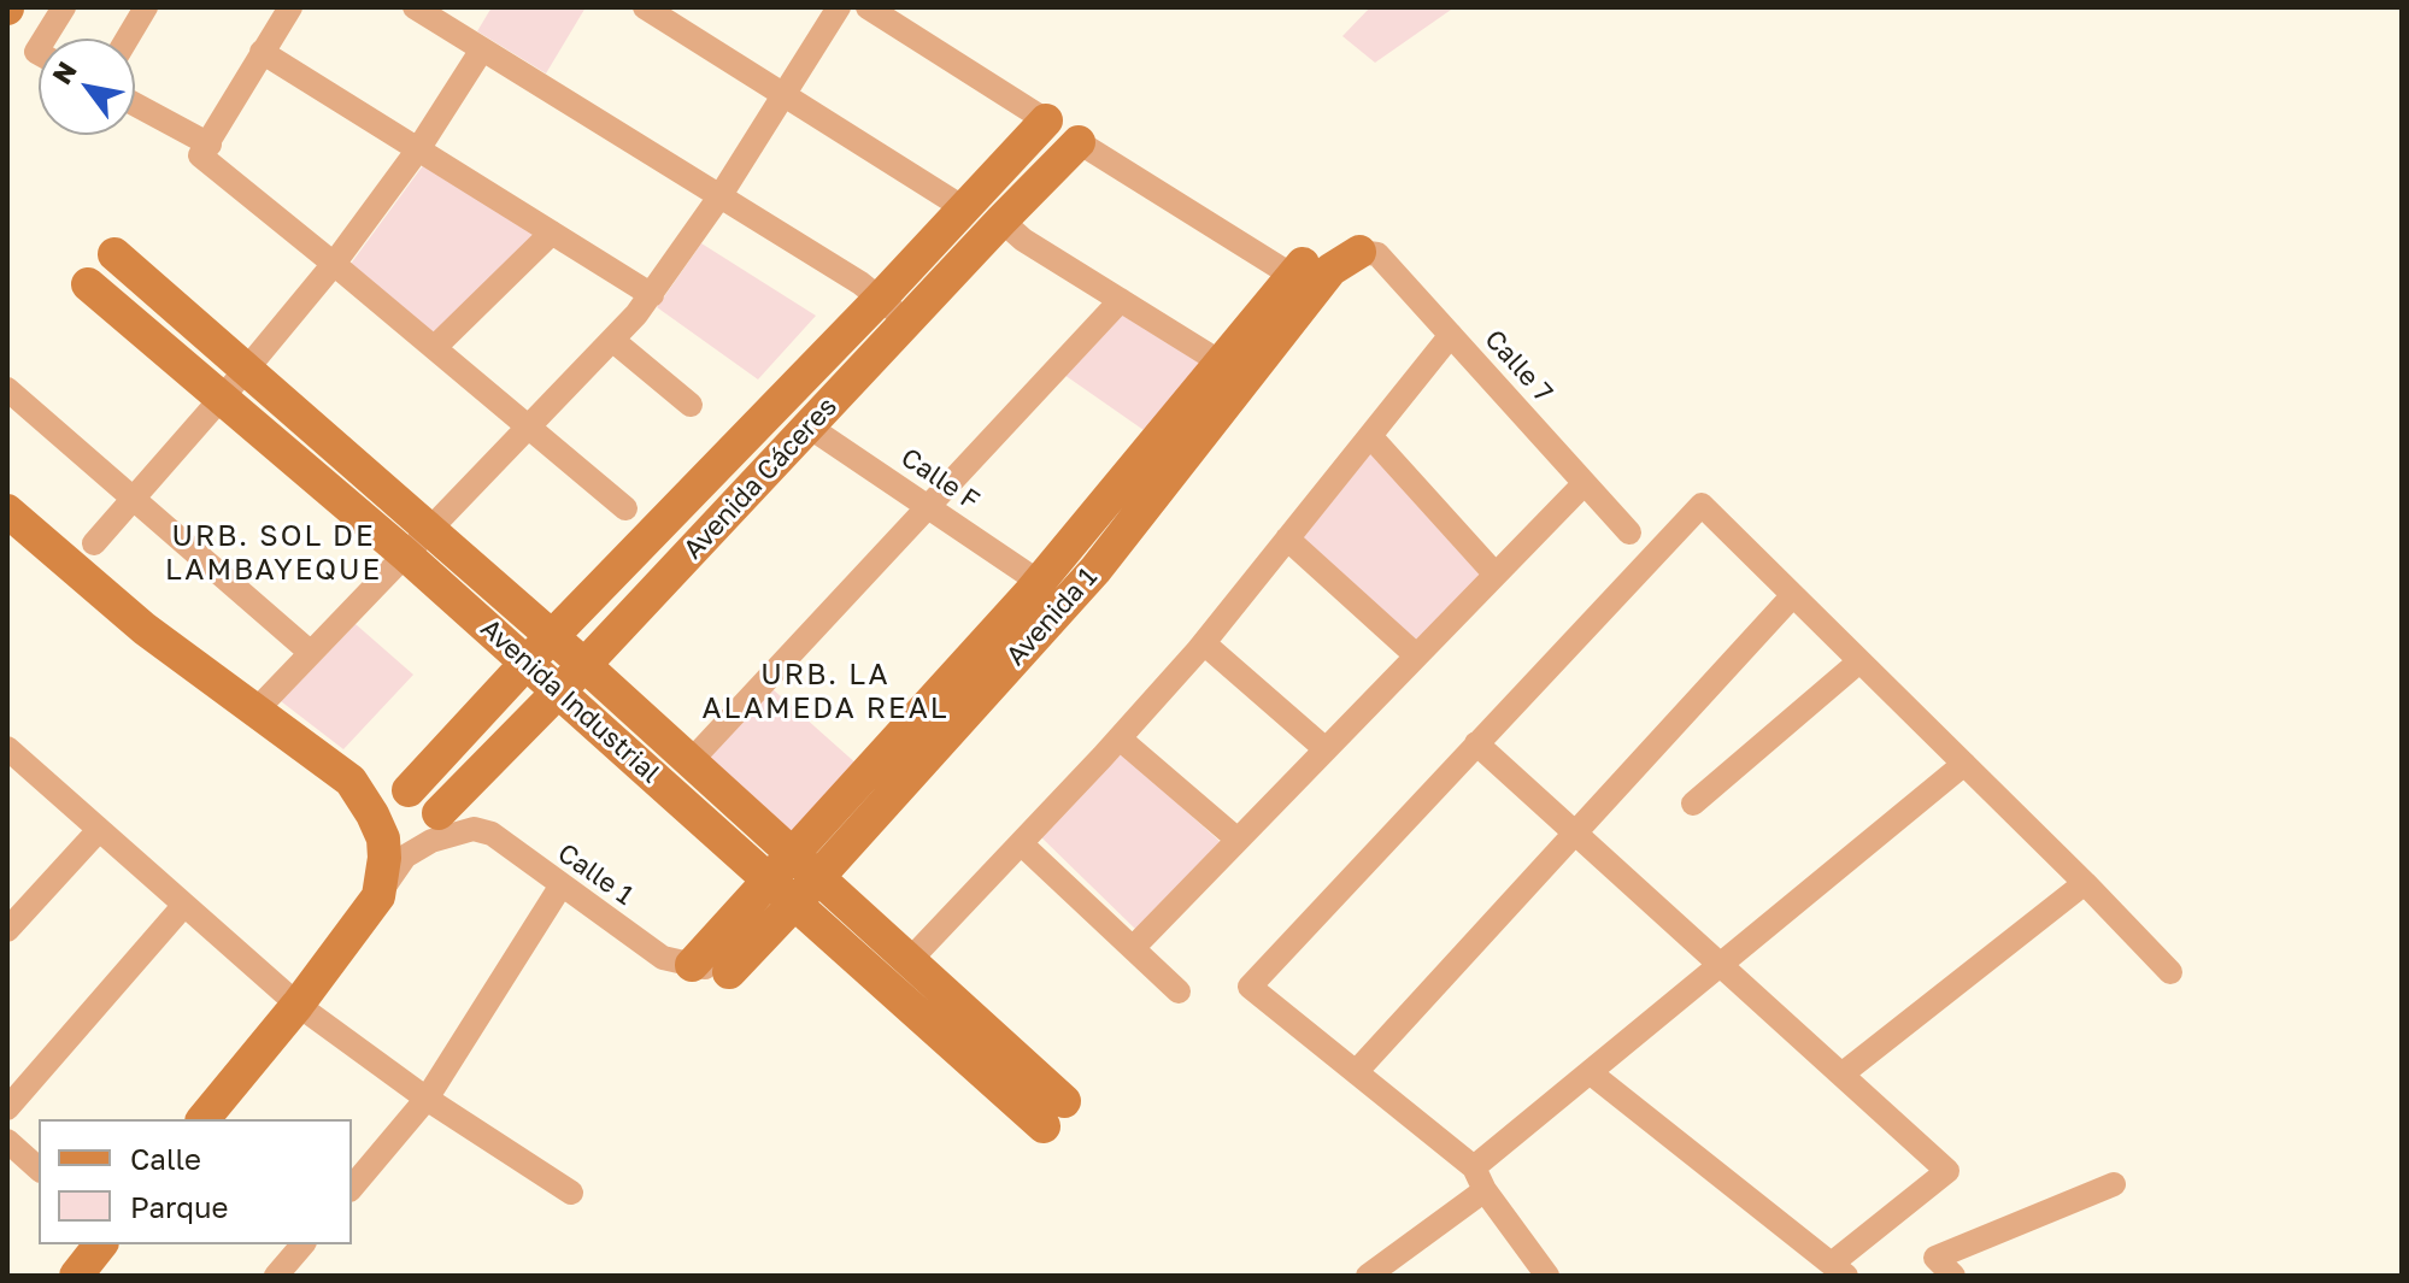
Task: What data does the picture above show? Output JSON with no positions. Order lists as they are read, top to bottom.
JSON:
{
  "streets": {
    "street": [
      "Calle 7",
      "Avenida Cáceres",
      "Calle F",
      "Avenida 1",
      "Avenida Industrial",
      "Calle 1"
    ]
  },
  "crossings": [
    ["Calle 7", "Avenida 1"],
    ["Avenida Cáceres", "Calle F"],
    ["Avenida Cáceres", "Avenida Industrial"],
    ["Avenida Cáceres", "Calle 1"],
    ["Calle F", "Avenida 1"],
    ["Avenida 1", "Avenida Industrial"],
    ["Avenida 1", "Calle 1"]
  ],
  "districts": ["URB. SOL DE LAMBAYEQUE", "URB. LA ALAMEDA REAL"],
  "legend": ["Calle", "Parque"],
  "north": "top left"
}
